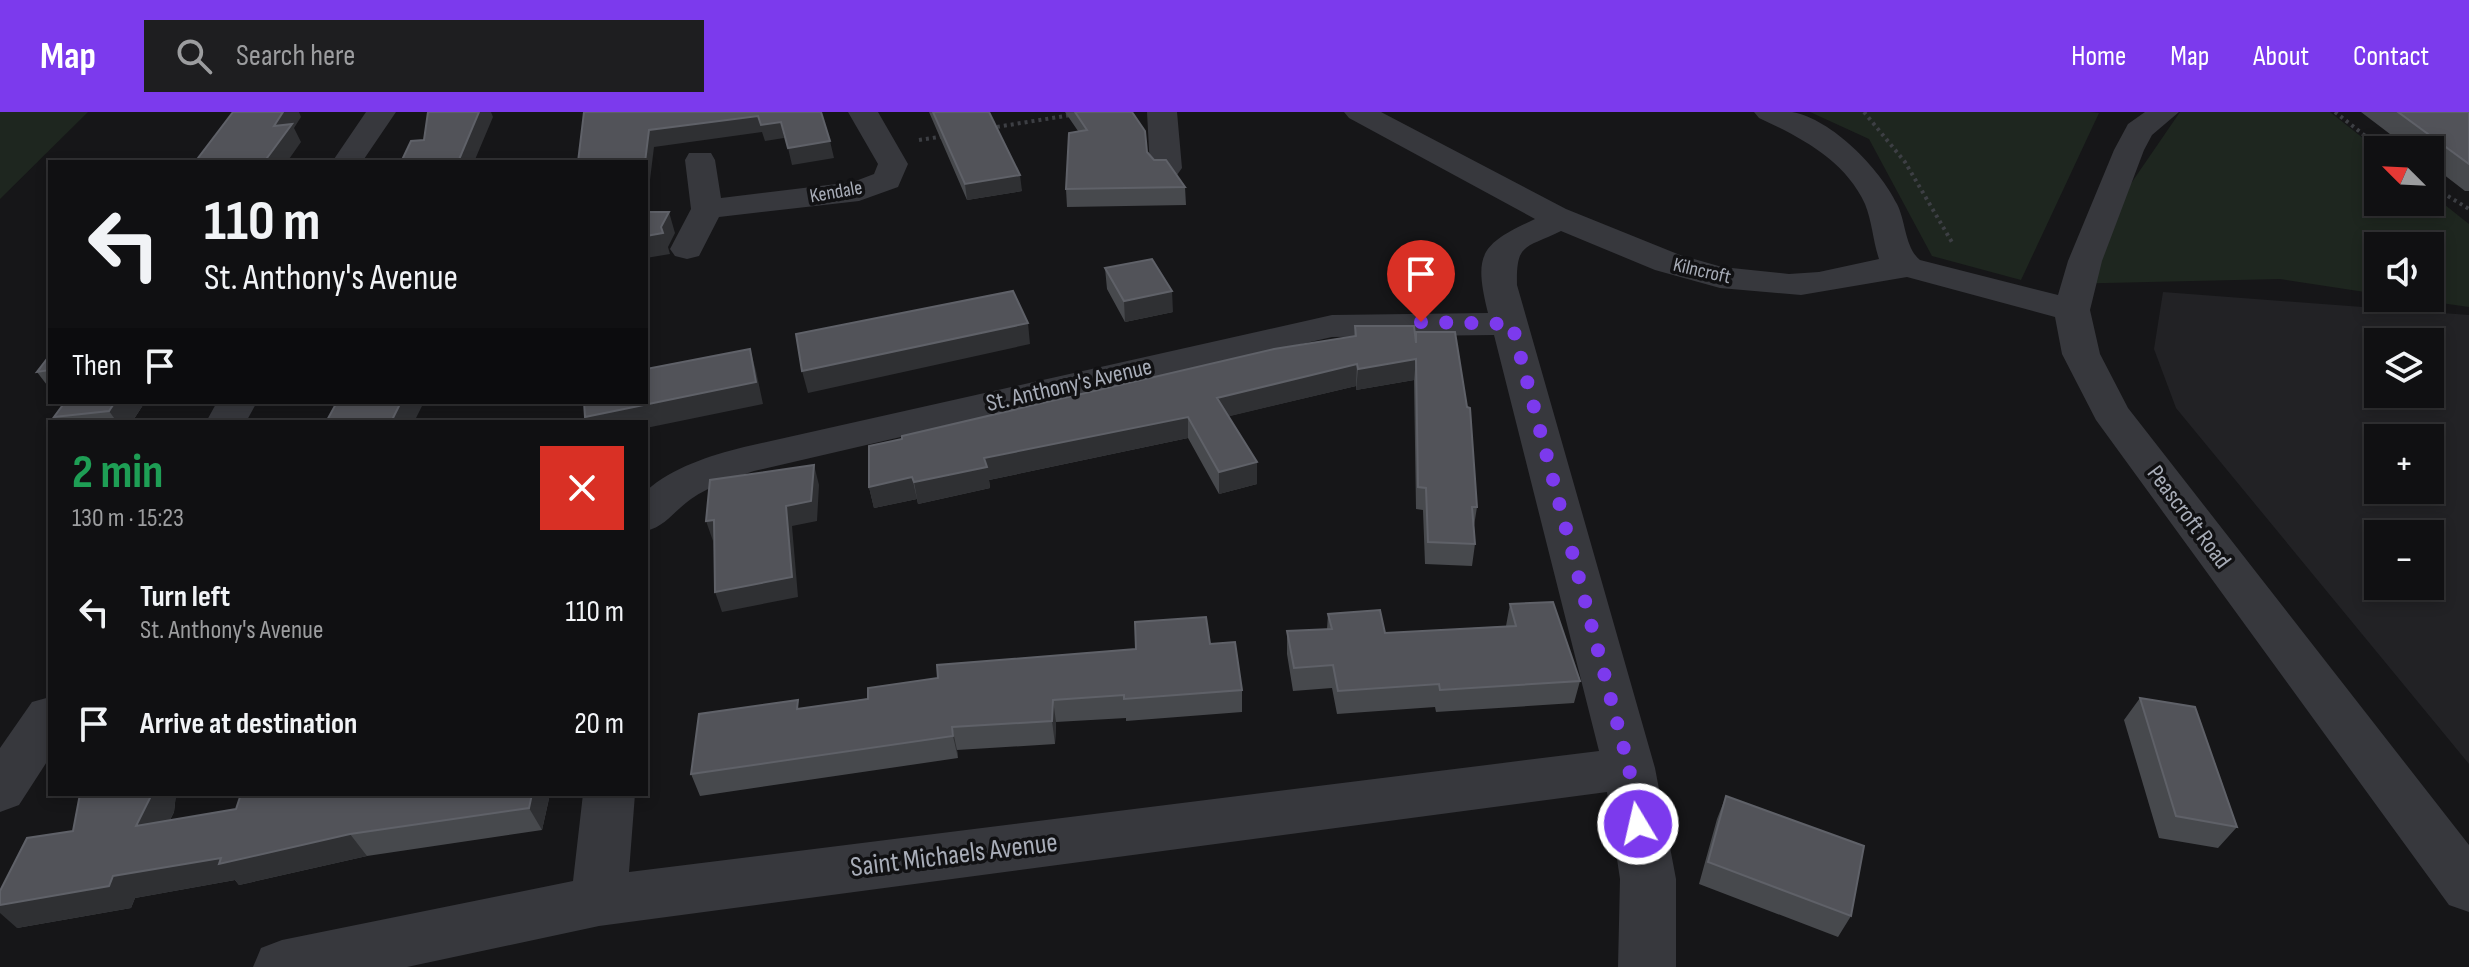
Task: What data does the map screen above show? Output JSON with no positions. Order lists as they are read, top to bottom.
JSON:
{
  "streets": {
    "street": [
      "Kendale",
      "Kilncroft",
      "St. Anthony's Avenue",
      "Peascroft Road",
      "Saint Michaels Avenue"
    ]
  },
  "crossings": [
    ["Kilncroft", "Peascroft Road"]
  ],
  "north": "top left",
  "page": {
    "header": "Map",
    "search": "Search here",
    "nav": [
      "Home",
      "Map",
      "About",
      "Contact"
    ],
    "map_buttons": ["+", "−"],
    "turn": ["110 m", "St. Anthony's Avenue"],
    "then": "Then",
    "heading": ["2 min", "130 m · 15:23"],
    "list": [
      {
        "name": "Turn left",
        "note": "St. Anthony's Avenue",
        "value": "110 m"
      },
      {
        "name": "Arrive at destination",
        "value": "20 m"
      }
    ]
  }
}
